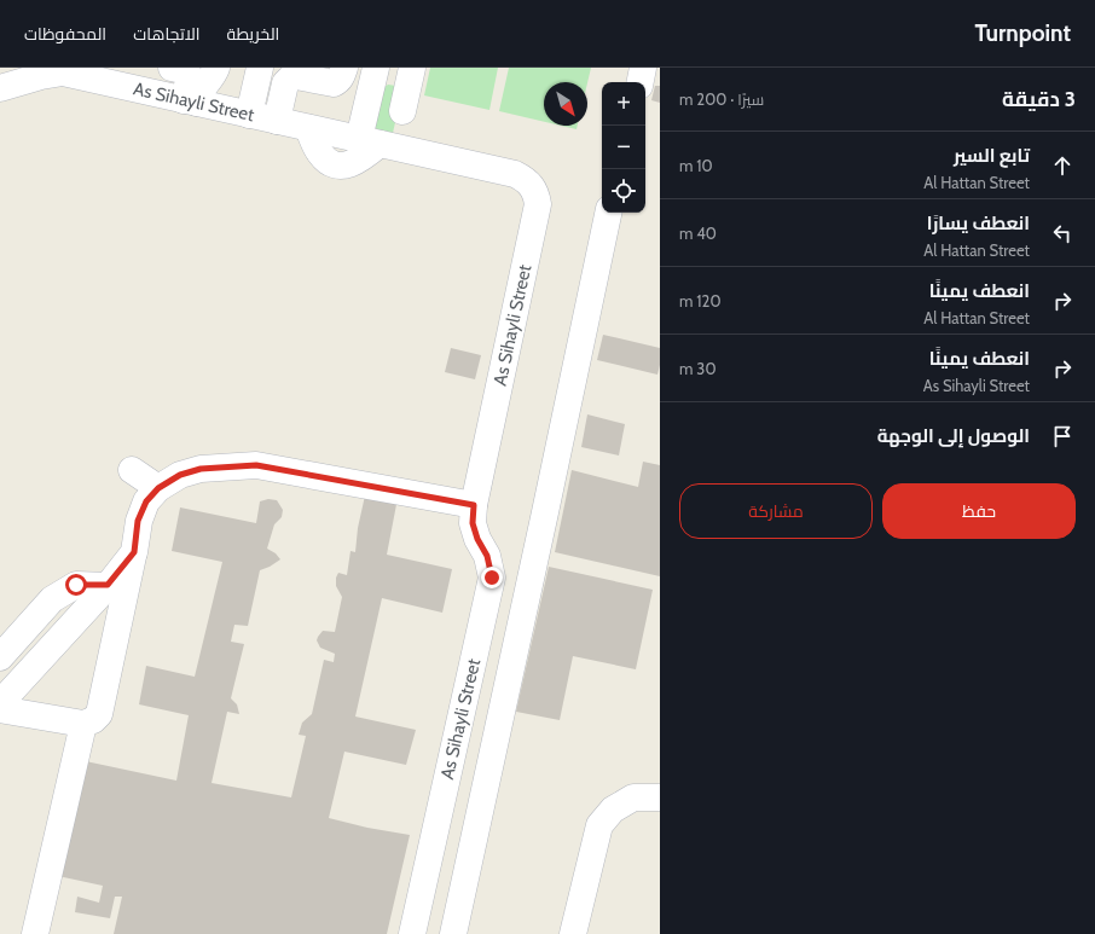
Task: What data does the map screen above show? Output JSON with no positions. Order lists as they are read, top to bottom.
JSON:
{
  "streets": {
    "street": ["As Sihayli Street"]
  },
  "north": "bottom right",
  "page": {
    "header": "Turnpoint",
    "nav": ["الخريطة", "الاتجاهات", "المحفوظات"],
    "heading": ["3 دقيقة", "سيرًا · 200 m"],
    "map_buttons": ["+", "−"],
    "list": [
      ["تابع السير", "Al Hattan Street", "10 m"],
      ["انعطف يسارًا", "Al Hattan Street", "40 m"],
      ["انعطف يمينًا", "Al Hattan Street", "120 m"],
      ["انعطف يمينًا", "As Sihayli Street", "30 m"],
      "الوصول إلى الوجهة"
    ],
    "buttons": ["حفظ", "مشاركة"]
  }
}
